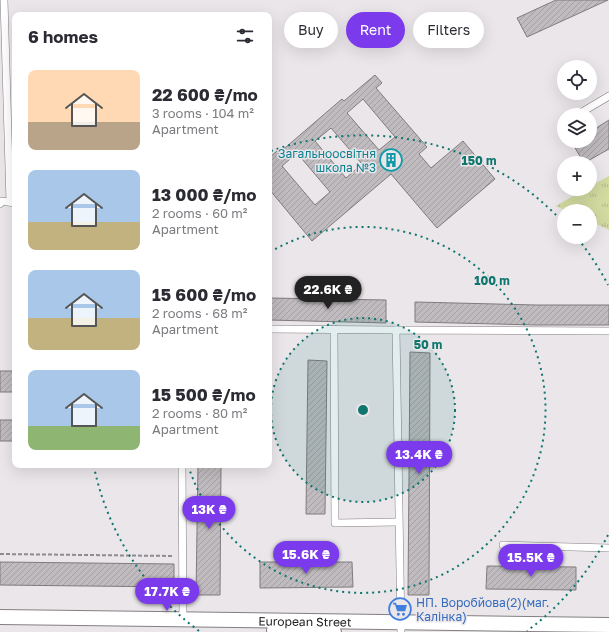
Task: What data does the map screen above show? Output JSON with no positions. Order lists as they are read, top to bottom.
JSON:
{
  "streets": {
    "street": ["European Street"]
  },
  "places": {
    "building": ["Загальноосвітня школа №3"],
    "supermarket": ["НП. Воробйова(2)(маг. Калінка)"]
  },
  "page": {
    "chip": ["Buy", "Rent", "Filters"],
    "heading": "6 homes",
    "map_buttons": ["+", "−"],
    "list": [
      {
        "name": "22 600 ₴/mo",
        "note": "3 rooms · 104 m² · Apartment"
      },
      {
        "name": "13 000 ₴/mo",
        "note": "2 rooms · 60 m² · Apartment"
      },
      {
        "name": "15 600 ₴/mo",
        "note": "2 rooms · 68 m² · Apartment"
      },
      {
        "name": "15 500 ₴/mo",
        "note": "2 rooms · 80 m² · Apartment"
      }
    ],
    "price": [
      "22.6K ₴",
      "13.4K ₴",
      "13K ₴",
      "15.6K ₴",
      "15.5K ₴",
      "17.7K ₴"
    ]
  },
  "rings": ["150 m", "100 m", "50 m"]
}
